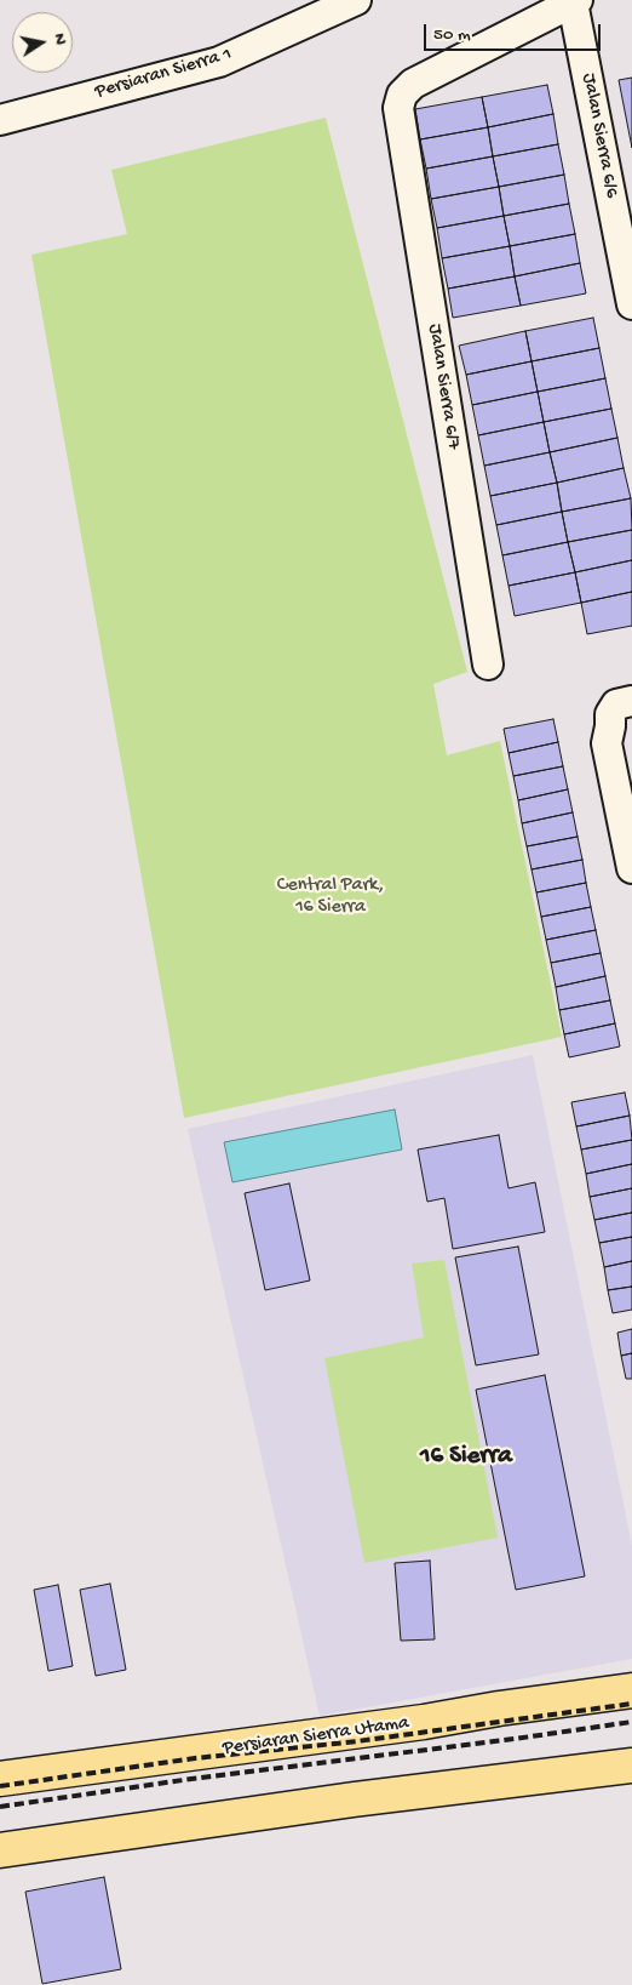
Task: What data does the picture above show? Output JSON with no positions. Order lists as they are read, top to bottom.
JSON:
{
  "streets": {
    "main road": ["Persiaran Sierra Utama"],
    "street": ["Persiaran Sierra 1", "Jalan Sierra 6/6", "Jalan Sierra 6/7"]
  },
  "crossings": [
    ["Jalan Sierra 6/6", "Jalan Sierra 6/7"]
  ],
  "districts": ["16 Sierra"],
  "parks": ["Central Park, 16 Sierra"],
  "scale_bar": "50 m",
  "north": "right"
}
